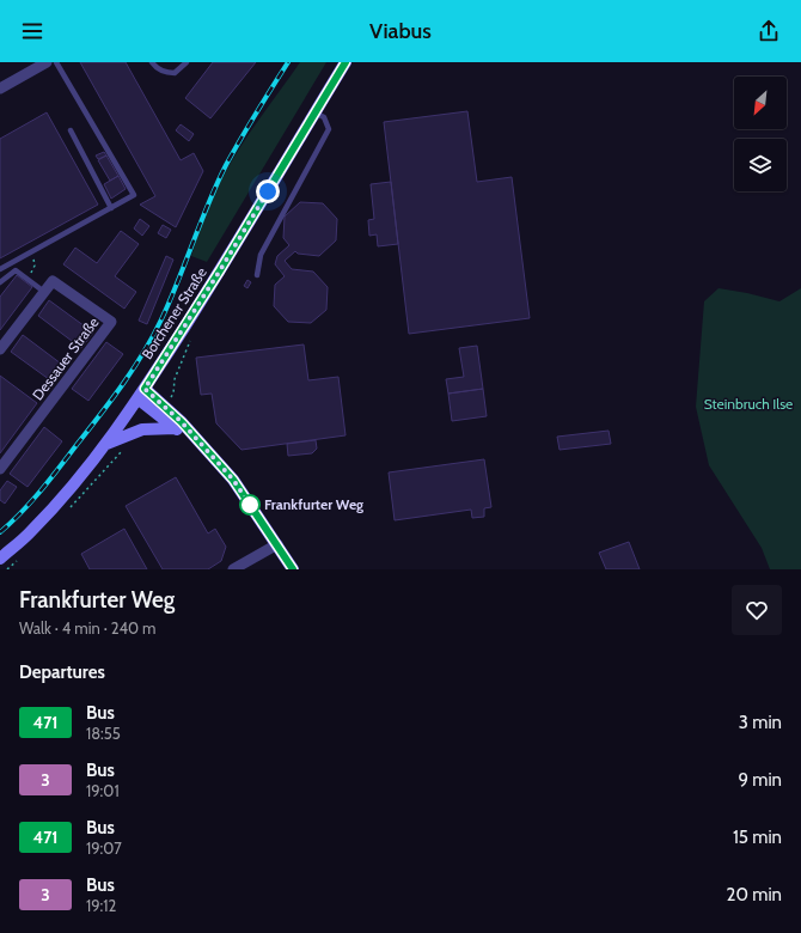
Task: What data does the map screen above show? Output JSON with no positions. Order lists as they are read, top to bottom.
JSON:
{
  "streets": {
    "main road": ["Borchener Straße"],
    "street": ["Dessauer Straße"]
  },
  "parks": ["Steinbruch Ilse"],
  "places": ["Frankfurter Weg"],
  "lines": ["bus line 471"],
  "north": "bottom left",
  "page": {
    "header": "Viabus",
    "heading": [
      ["Frankfurter Weg", "Walk · 4 min · 240 m"],
      "Departures"
    ],
    "list": [
      {
        "mark": "471",
        "name": "Bus",
        "note": "18:55",
        "value": "3 min"
      },
      {
        "mark": "3",
        "name": "Bus",
        "note": "19:01",
        "value": "9 min"
      },
      {
        "mark": "471",
        "name": "Bus",
        "note": "19:07",
        "value": "15 min"
      },
      {
        "mark": "3",
        "name": "Bus",
        "note": "19:12",
        "value": "20 min"
      }
    ]
  }
}
